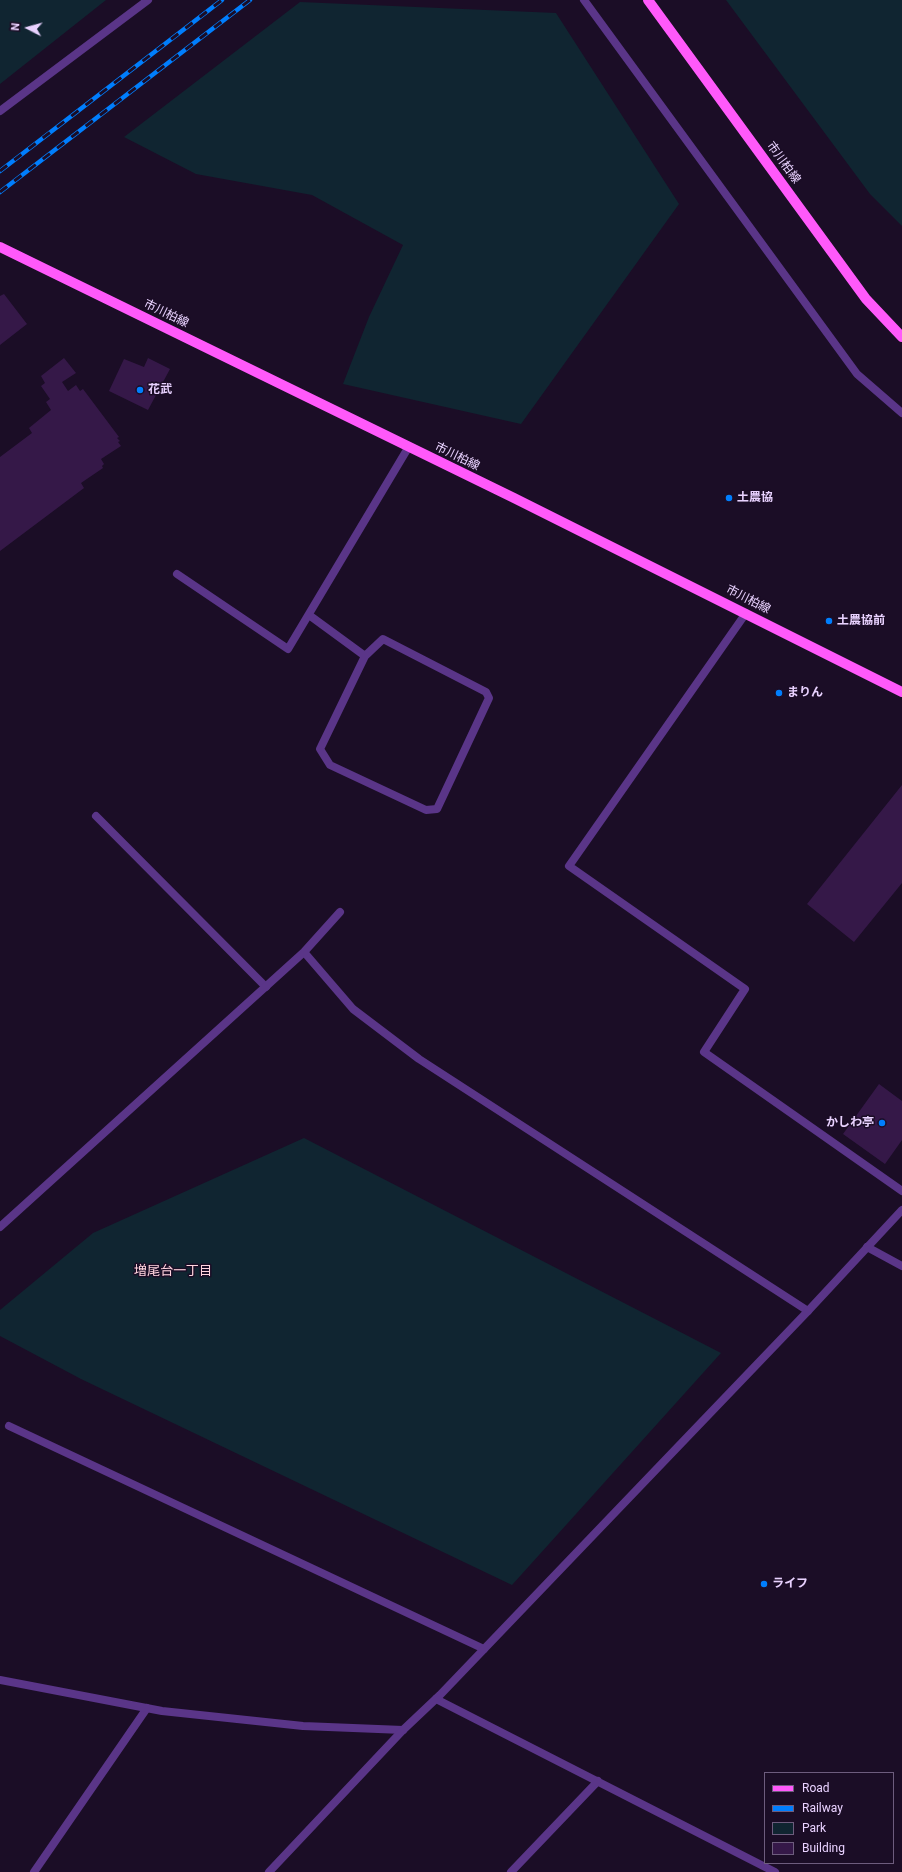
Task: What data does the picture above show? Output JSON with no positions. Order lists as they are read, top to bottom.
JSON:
{
  "streets": {
    "main road": ["市川柏線"]
  },
  "districts": ["増尾台一丁目"],
  "places": [
    "花武",
    "土農協",
    "土農協前",
    "まりん",
    "かしわ亭",
    "ライフ"
  ],
  "legend": [
    "Road",
    "Railway",
    "Park",
    "Building"
  ],
  "north": "left"
}
